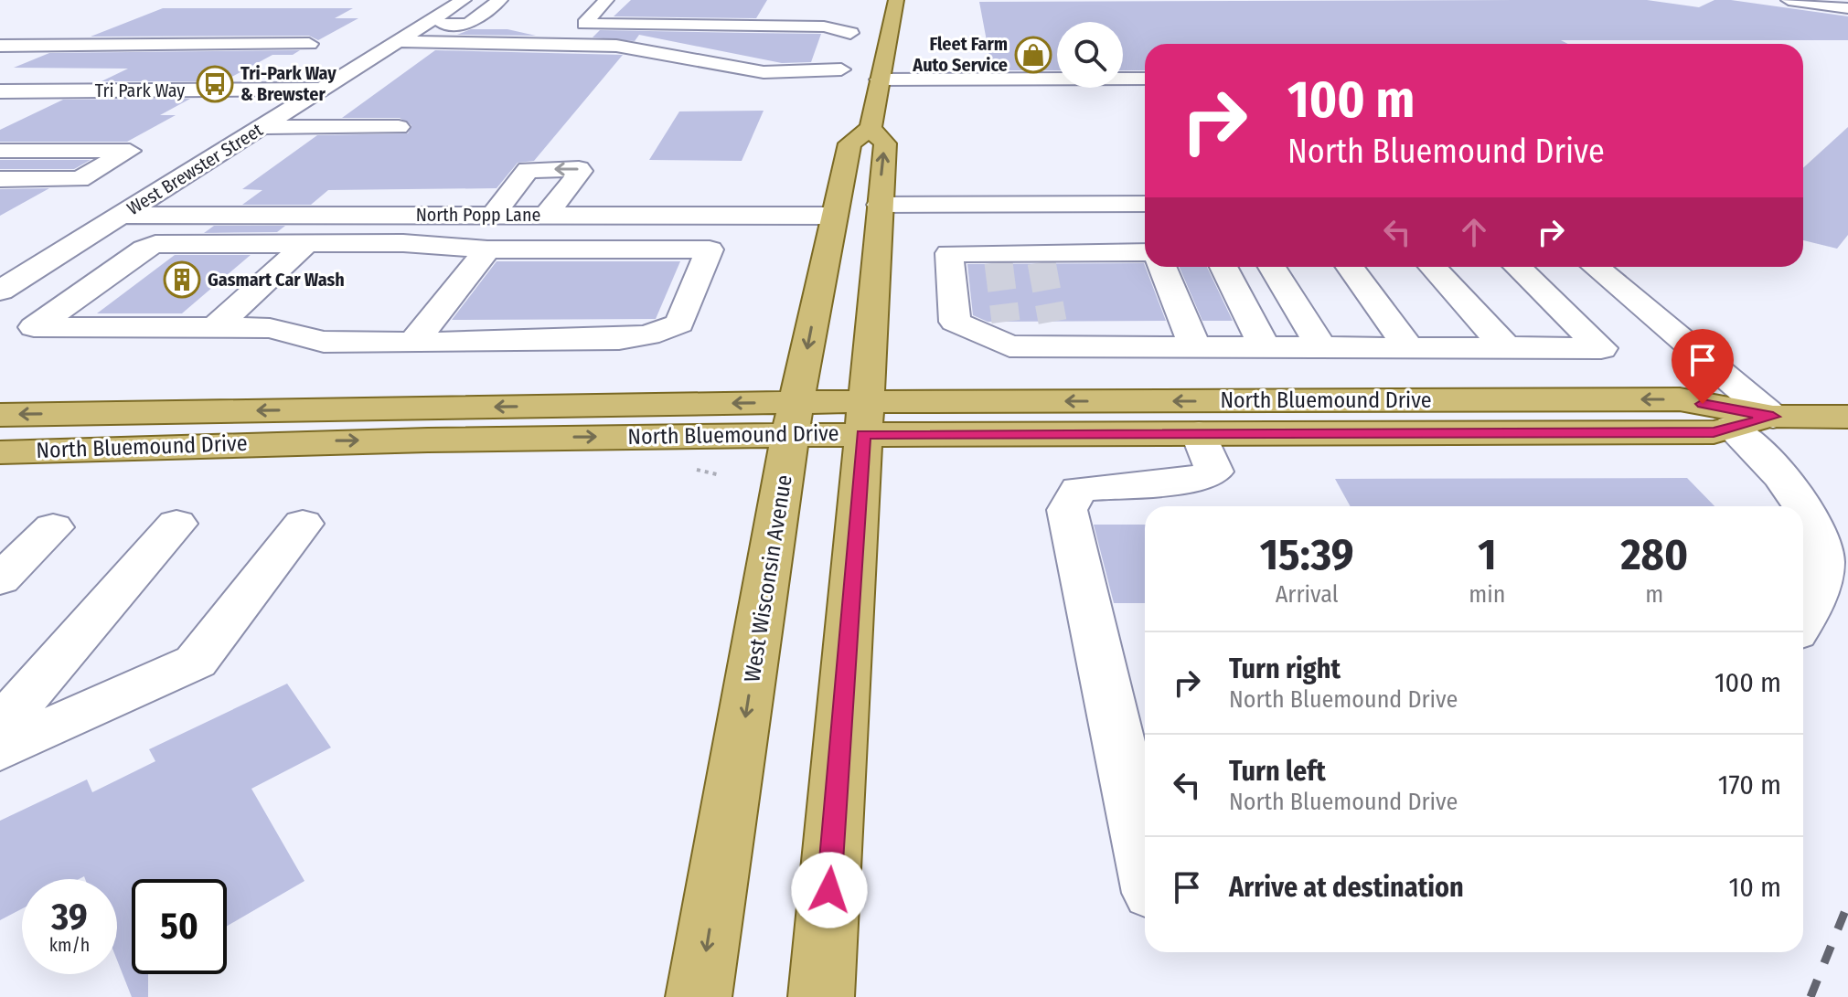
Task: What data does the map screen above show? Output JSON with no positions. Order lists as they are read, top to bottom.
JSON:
{
  "streets": {
    "main road": ["North Bluemound Drive", "West Wisconsin Avenue"],
    "street": ["Tri Park Way", "West Brewster Street", "North Popp Lane"]
  },
  "crossings": [
    ["Tri Park Way", "West Brewster Street"],
    ["West Brewster Street", "North Popp Lane"],
    ["North Popp Lane", "West Wisconsin Avenue"],
    ["North Bluemound Drive", "West Wisconsin Avenue"]
  ],
  "places": {
    "shop": ["Fleet Farm Auto Service"],
    "bus stop": ["Tri-Park Way & Brewster"],
    "building": ["Gasmart Car Wash"]
  },
  "page": {
    "turn": ["100 m", "North Bluemound Drive"],
    "eta": [
      "15:39",
      "Arrival",
      "1",
      "min",
      "280",
      "m"
    ],
    "list": [
      {
        "name": "Turn right",
        "note": "North Bluemound Drive",
        "value": "100 m"
      },
      {
        "name": "Turn left",
        "note": "North Bluemound Drive",
        "value": "170 m"
      },
      {
        "name": "Arrive at destination",
        "value": "10 m"
      }
    ],
    "speed": "39 km/h",
    "limit": "50"
  }
}
